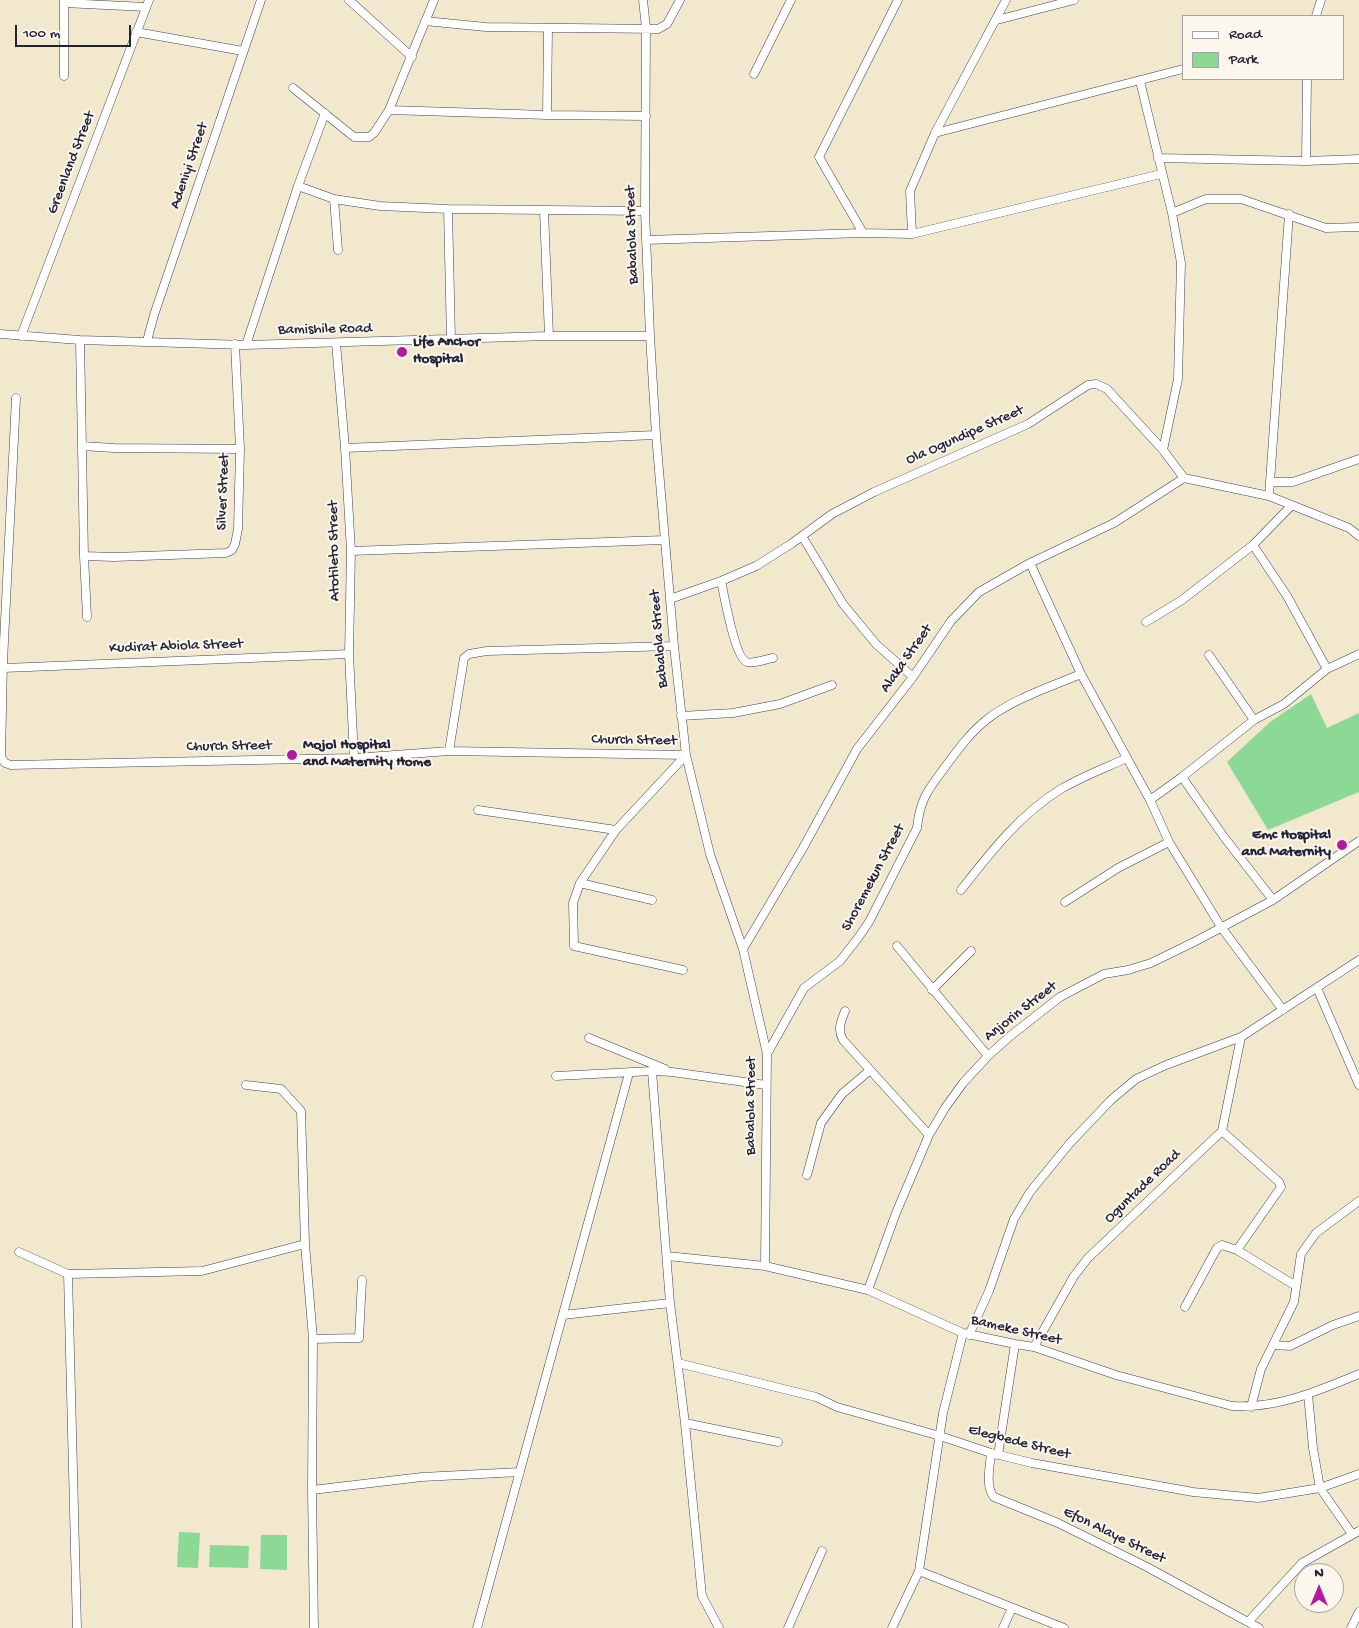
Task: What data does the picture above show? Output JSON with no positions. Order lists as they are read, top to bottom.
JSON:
{
  "streets": {
    "street": [
      "Greenland Street",
      "Adeniyi Street",
      "Babalola Street",
      "Bamishile Road",
      "Ola Ogundipe Street",
      "Silver Street",
      "Atotileto Street",
      "Kudirat Abiola Street",
      "Alaka Street",
      "Church Street",
      "Shoremekun Street",
      "Anjorin Street",
      "Oguntade Road",
      "Bameke Street",
      "Elegbede Street",
      "Efon Alaye Street"
    ]
  },
  "crossings": [
    ["Greenland Street", "Bamishile Road"],
    ["Adeniyi Street", "Bamishile Road"],
    ["Babalola Street", "Bamishile Road"],
    ["Babalola Street", "Ola Ogundipe Street"],
    ["Babalola Street", "Alaka Street"],
    ["Babalola Street", "Church Street"],
    ["Babalola Street", "Shoremekun Street"],
    ["Babalola Street", "Bameke Street"],
    ["Bamishile Road", "Silver Street"],
    ["Bamishile Road", "Atotileto Street"],
    ["Ola Ogundipe Street", "Alaka Street"],
    ["Atotileto Street", "Kudirat Abiola Street"],
    ["Atotileto Street", "Church Street"],
    ["Kudirat Abiola Street", "Church Street"],
    ["Anjorin Street", "Bameke Street"],
    ["Oguntade Road", "Bameke Street"],
    ["Bameke Street", "Efon Alaye Street"],
    ["Elegbede Street", "Efon Alaye Street"]
  ],
  "places": ["Life Anchor Hospital", "Mojol Hospital and Maternity Home", "Emc Hospital and Maternity"],
  "legend": ["Road", "Park"],
  "scale_bar": "100 m",
  "north": "top"
}
